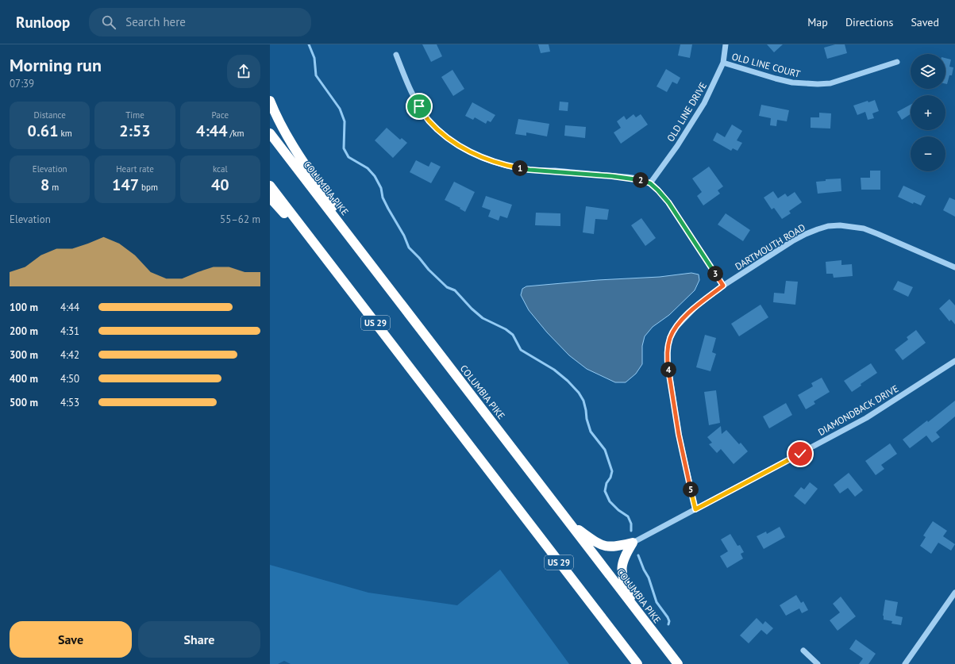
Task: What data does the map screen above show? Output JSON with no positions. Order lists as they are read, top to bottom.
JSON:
{
  "streets": {
    "highway": ["COLUMBIA PIKE", "US 29"],
    "street": [
      "OLD LINE COURT",
      "OLD LINE DRIVE",
      "DARTMOUTH ROAD",
      "DIAMONDBACK DRIVE"
    ]
  },
  "crossings": [
    ["OLD LINE COURT", "OLD LINE DRIVE"],
    ["DARTMOUTH ROAD", "DIAMONDBACK DRIVE"]
  ],
  "page": {
    "header": "Runloop",
    "search": "Search here",
    "nav": ["Map", "Directions", "Saved"],
    "heading": ["Morning run", "07:39"],
    "map_buttons": ["+", "−"],
    "stats": [
      ["Distance", "0.61 km"],
      ["Time", "2:53"],
      ["Pace", "4:44 /km"],
      ["Elevation", "8 m"],
      ["Heart rate", "147 bpm"],
      ["kcal", "40"]
    ],
    "pins": [
      "1",
      "2",
      "3",
      "4",
      "5"
    ],
    "chart": ["Elevation", "55–62 m"],
    "list": [
      {
        "name": "100 m",
        "note": "4:44"
      },
      {
        "name": "200 m",
        "note": "4:31"
      },
      {
        "name": "300 m",
        "note": "4:42"
      },
      {
        "name": "400 m",
        "note": "4:50"
      },
      {
        "name": "500 m",
        "note": "4:53"
      }
    ],
    "buttons": ["Save", "Share"]
  }
}
